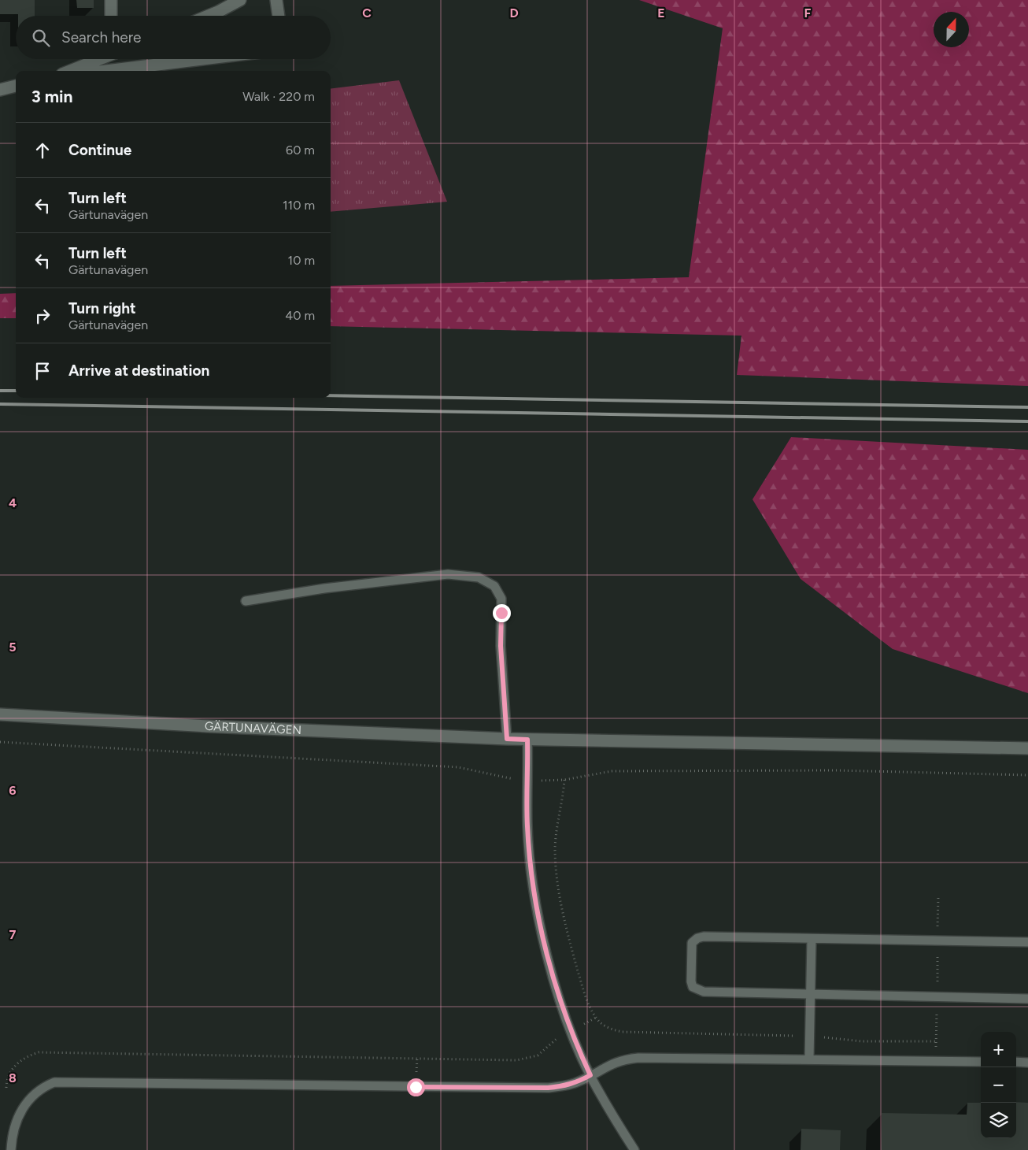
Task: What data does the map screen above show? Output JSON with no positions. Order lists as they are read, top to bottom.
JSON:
{
  "streets": {
    "street": ["GÄRTUNAVÄGEN"]
  },
  "north": "top",
  "page": {
    "search": "Search here",
    "heading": ["3 min", "Walk · 220 m"],
    "list": [
      ["Continue", "60 m"],
      ["Turn left", "Gärtunavägen", "110 m"],
      ["Turn left", "Gärtunavägen", "10 m"],
      ["Turn right", "Gärtunavägen", "40 m"],
      "Arrive at destination"
    ],
    "map_buttons": ["+", "−"]
  },
  "grid": {
    "columns": [
      "C",
      "D",
      "E",
      "F"
    ],
    "rows": [
      "4",
      "5",
      "6",
      "7",
      "8"
    ]
  }
}
